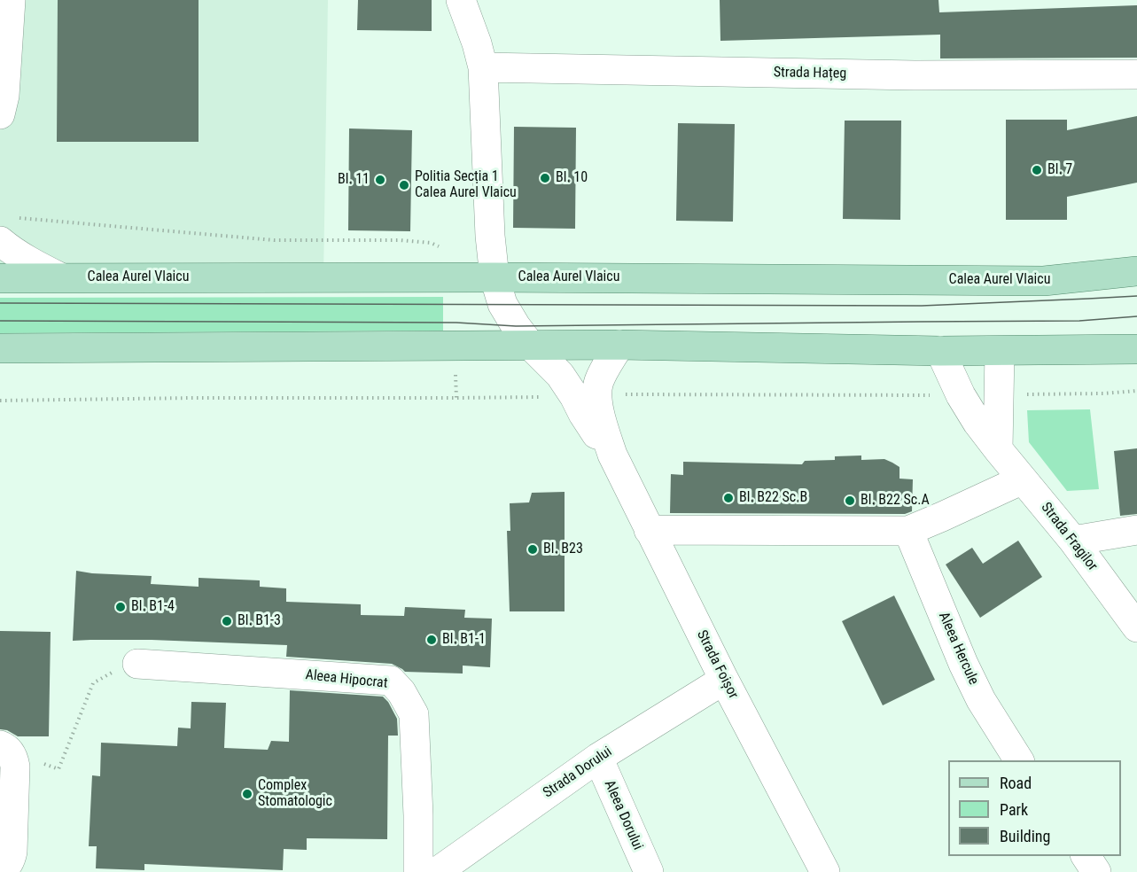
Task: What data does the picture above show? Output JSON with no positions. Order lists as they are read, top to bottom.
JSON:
{
  "streets": {
    "main road": ["Calea Aurel Vlaicu"],
    "street": [
      "Strada Hațeg",
      "Strada Fragilor",
      "Aleea Hercule",
      "Strada Foișor",
      "Aleea Hipocrat",
      "Strada Dorului",
      "Aleea Dorului"
    ]
  },
  "crossings": [
    ["Strada Foișor", "Strada Dorului"],
    ["Strada Dorului", "Aleea Dorului"]
  ],
  "places": [
    "Bl. 7",
    "Bl. 10",
    "Bl. 11",
    "Politia Secția 1 Calea Aurel Vlaicu",
    "Bl. B22 Sc.B",
    "Bl. B22 Sc.A",
    "Bl. B23",
    "Bl. B1-4",
    "Bl. B1-3",
    "Bl. B1-1",
    "Complex Stomatologic"
  ],
  "legend": ["Road", "Park", "Building"]
}
